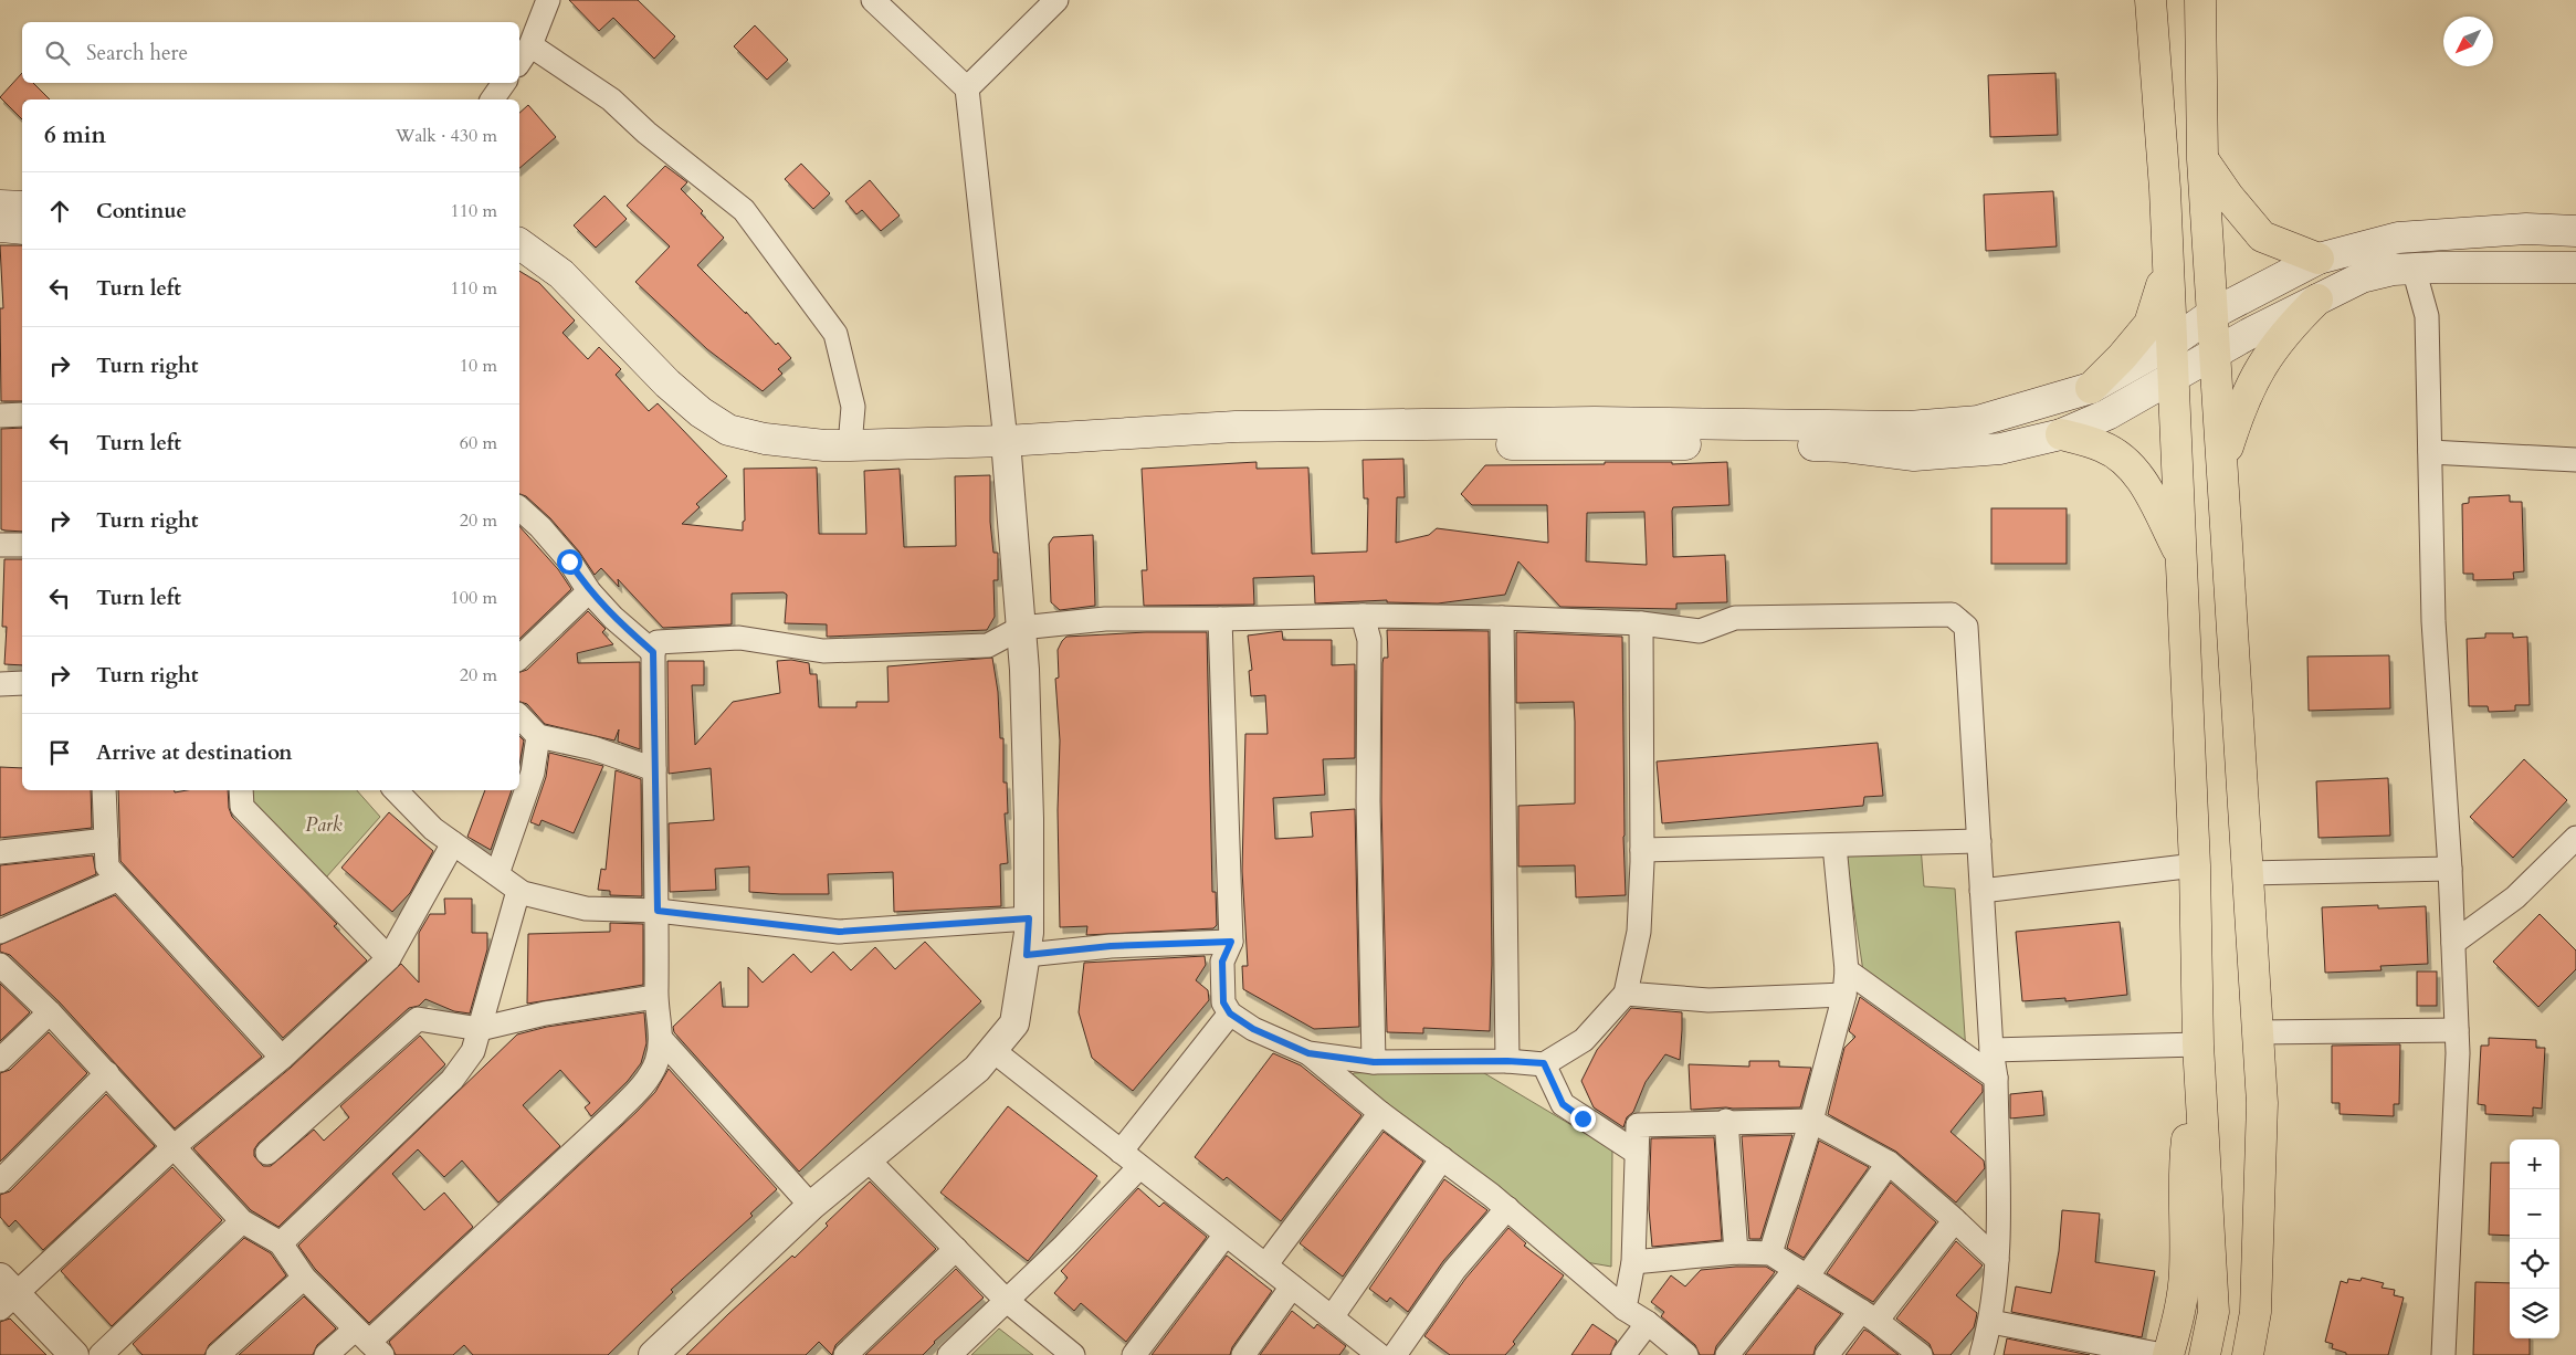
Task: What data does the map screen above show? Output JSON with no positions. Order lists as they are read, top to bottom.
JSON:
{
  "parks": ["Park"],
  "north": "bottom left",
  "page": {
    "search": "Search here",
    "heading": ["6 min", "Walk · 430 m"],
    "list": [
      ["Continue", "110 m"],
      ["Turn left", "110 m"],
      ["Turn right", "10 m"],
      ["Turn left", "60 m"],
      ["Turn right", "20 m"],
      ["Turn left", "100 m"],
      ["Turn right", "20 m"],
      "Arrive at destination"
    ],
    "map_buttons": ["+", "−"]
  }
}
